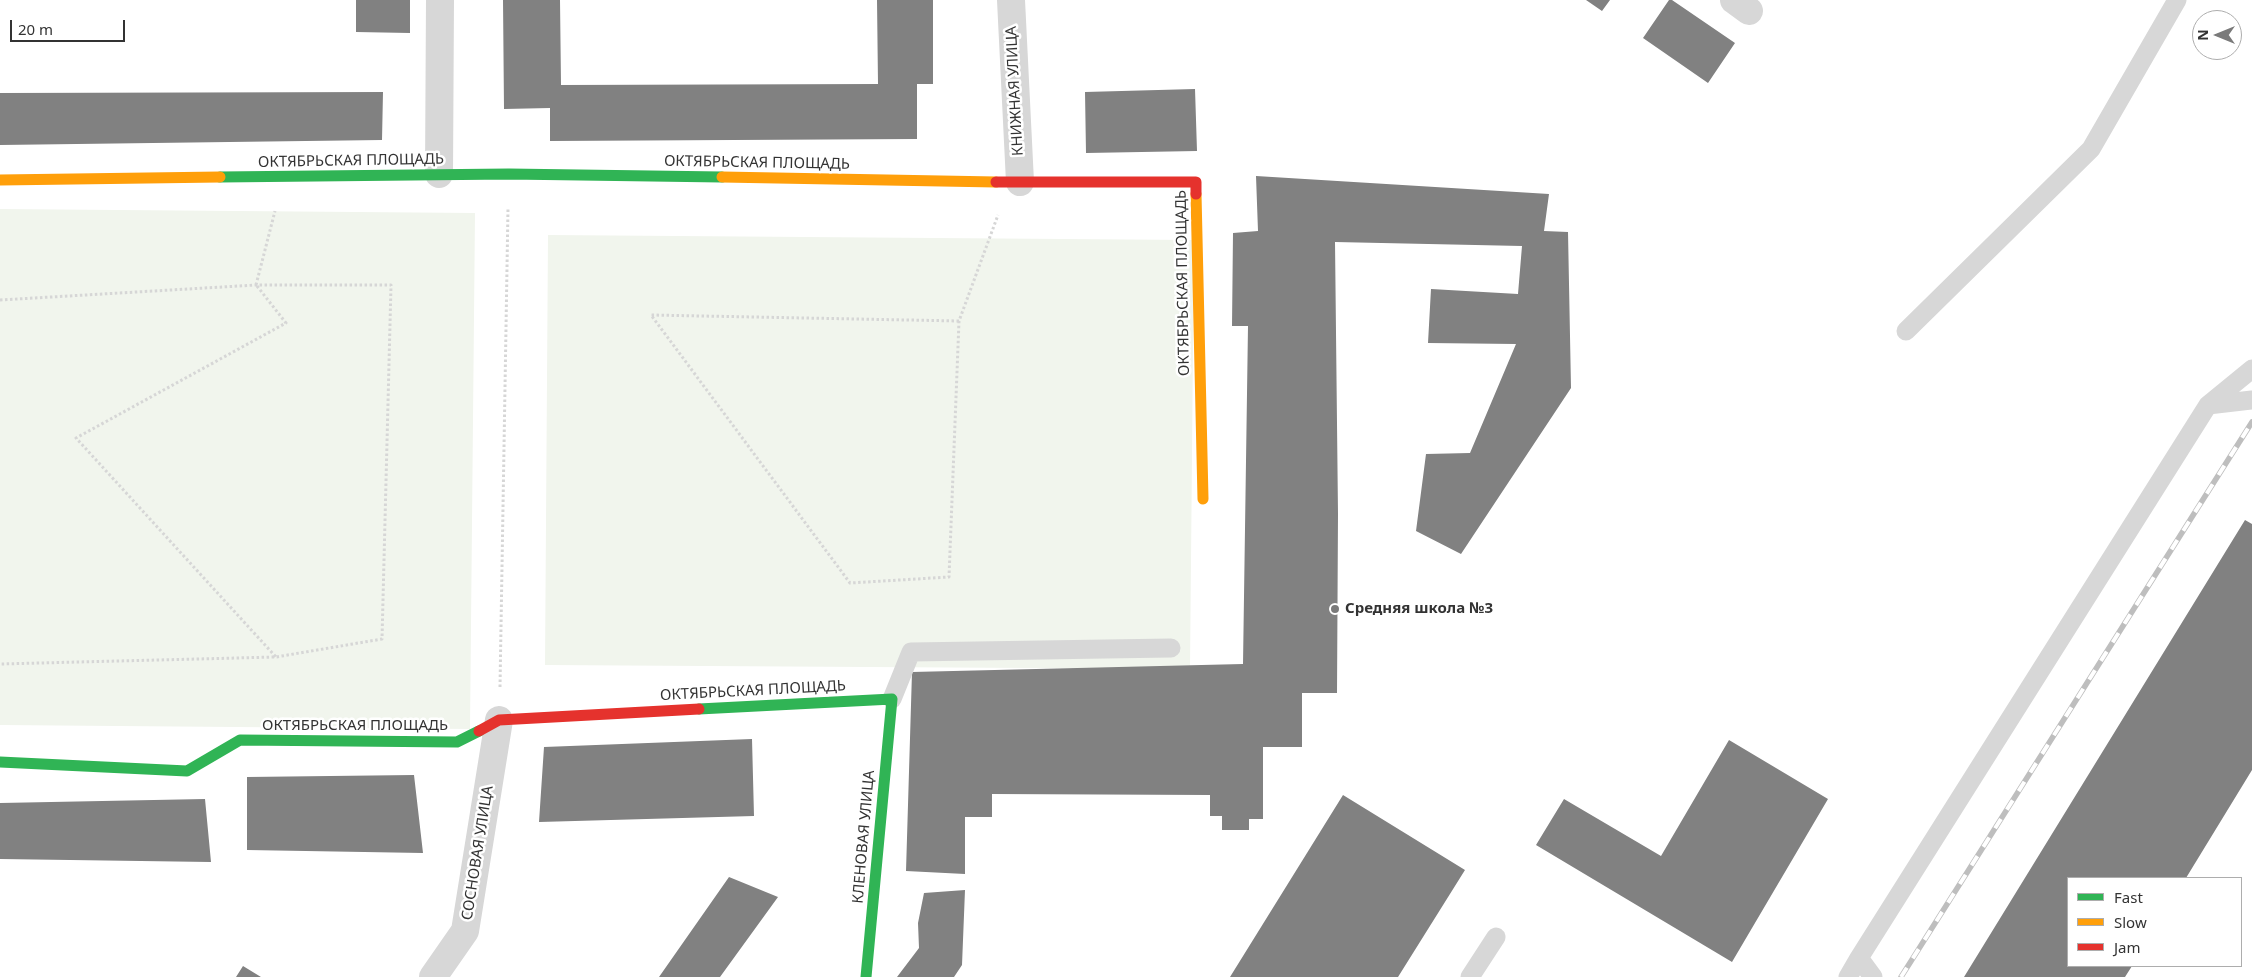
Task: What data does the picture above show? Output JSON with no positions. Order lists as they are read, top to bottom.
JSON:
{
  "streets": {
    "street": [
      "КНИЖНАЯ УЛИЦА",
      "ОКТЯБРЬСКАЯ ПЛОЩАДЬ",
      "КЛЕНОВАЯ УЛИЦА",
      "СОСНОВАЯ УЛИЦА"
    ]
  },
  "crossings": [
    ["КНИЖНАЯ УЛИЦА", "ОКТЯБРЬСКАЯ ПЛОЩАДЬ"],
    ["ОКТЯБРЬСКАЯ ПЛОЩАДЬ", "КЛЕНОВАЯ УЛИЦА"],
    ["ОКТЯБРЬСКАЯ ПЛОЩАДЬ", "СОСНОВАЯ УЛИЦА"]
  ],
  "places": ["Средняя школа №3"],
  "legend": ["Fast", "Slow", "Jam"],
  "scale_bar": "20 m",
  "north": "left"
}
